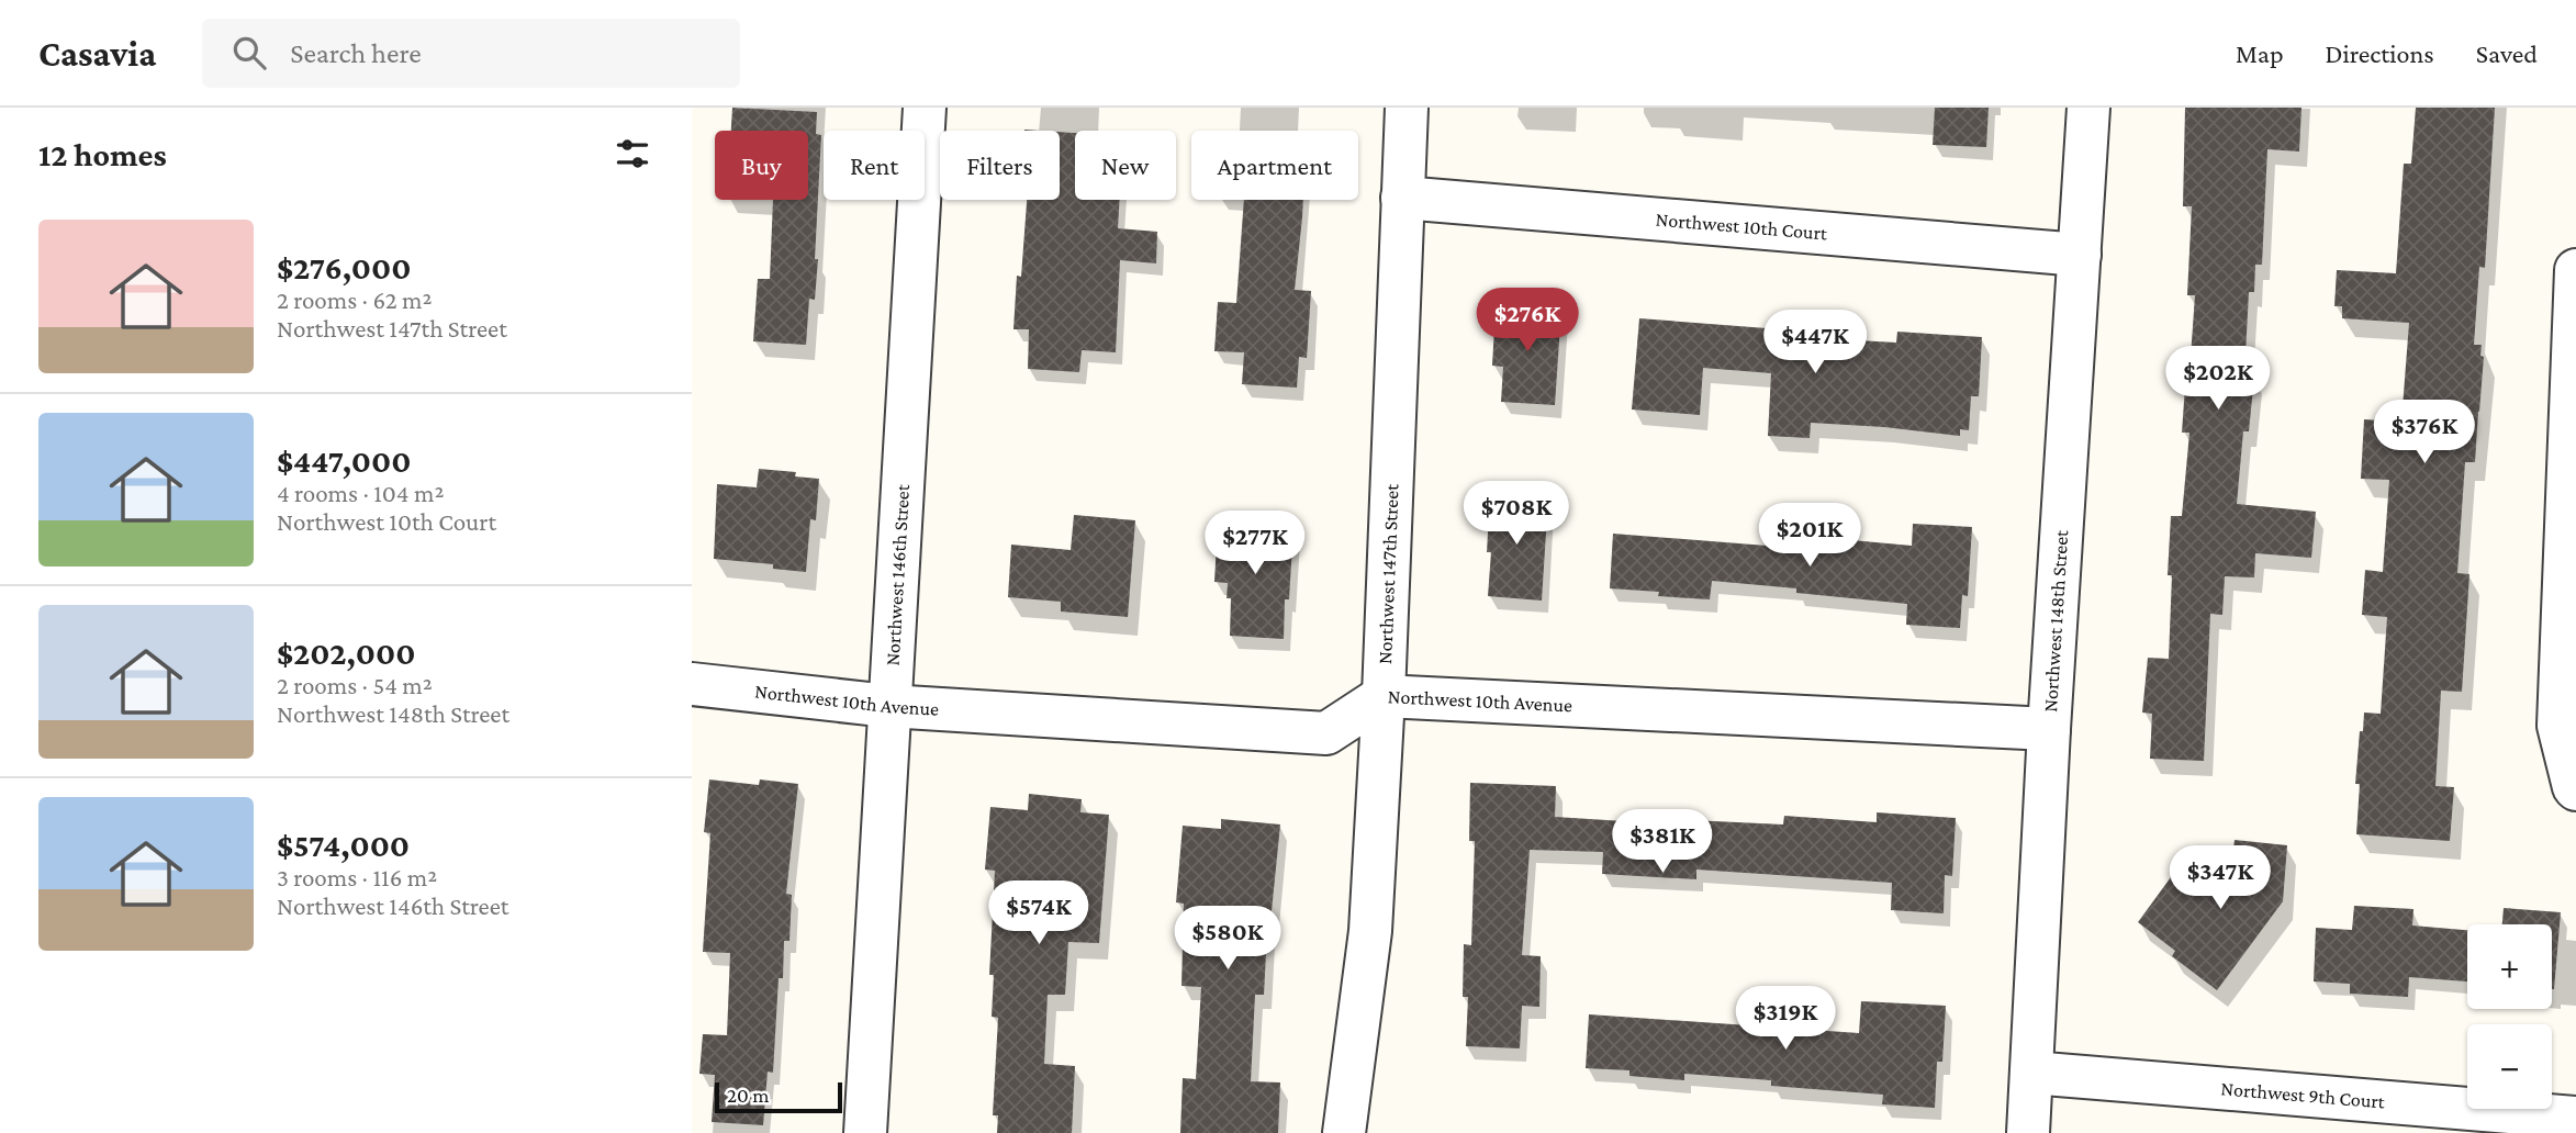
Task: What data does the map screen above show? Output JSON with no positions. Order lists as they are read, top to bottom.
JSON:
{
  "streets": {
    "street": [
      "Northwest 10th Court",
      "Northwest 146th Street",
      "Northwest 147th Street",
      "Northwest 148th Street",
      "Northwest 10th Avenue",
      "Northwest 9th Court"
    ]
  },
  "crossings": [
    ["Northwest 10th Court", "Northwest 147th Street"],
    ["Northwest 10th Court", "Northwest 148th Street"],
    ["Northwest 146th Street", "Northwest 10th Avenue"],
    ["Northwest 147th Street", "Northwest 10th Avenue"],
    ["Northwest 148th Street", "Northwest 10th Avenue"],
    ["Northwest 148th Street", "Northwest 9th Court"]
  ],
  "scale_bar": "20 m",
  "page": {
    "header": "Casavia",
    "search": "Search here",
    "nav": ["Map", "Directions", "Saved"],
    "heading": "12 homes",
    "chip": [
      "Buy",
      "Rent",
      "Filters",
      "New",
      "Apartment"
    ],
    "list": [
      {
        "name": "$276,000",
        "note": "2 rooms · 62 m² · Northwest 147th Street"
      },
      {
        "name": "$447,000",
        "note": "4 rooms · 104 m² · Northwest 10th Court"
      },
      {
        "name": "$202,000",
        "note": "2 rooms · 54 m² · Northwest 148th Street"
      },
      {
        "name": "$574,000",
        "note": "3 rooms · 116 m² · Northwest 146th Street"
      }
    ],
    "price": [
      "$276K",
      "$447K",
      "$202K",
      "$376K",
      "$708K",
      "$201K",
      "$277K",
      "$381K",
      "$347K",
      "$574K",
      "$580K",
      "$319K"
    ],
    "map_buttons": ["+", "−"],
    "scale": "20 m"
  }
}
